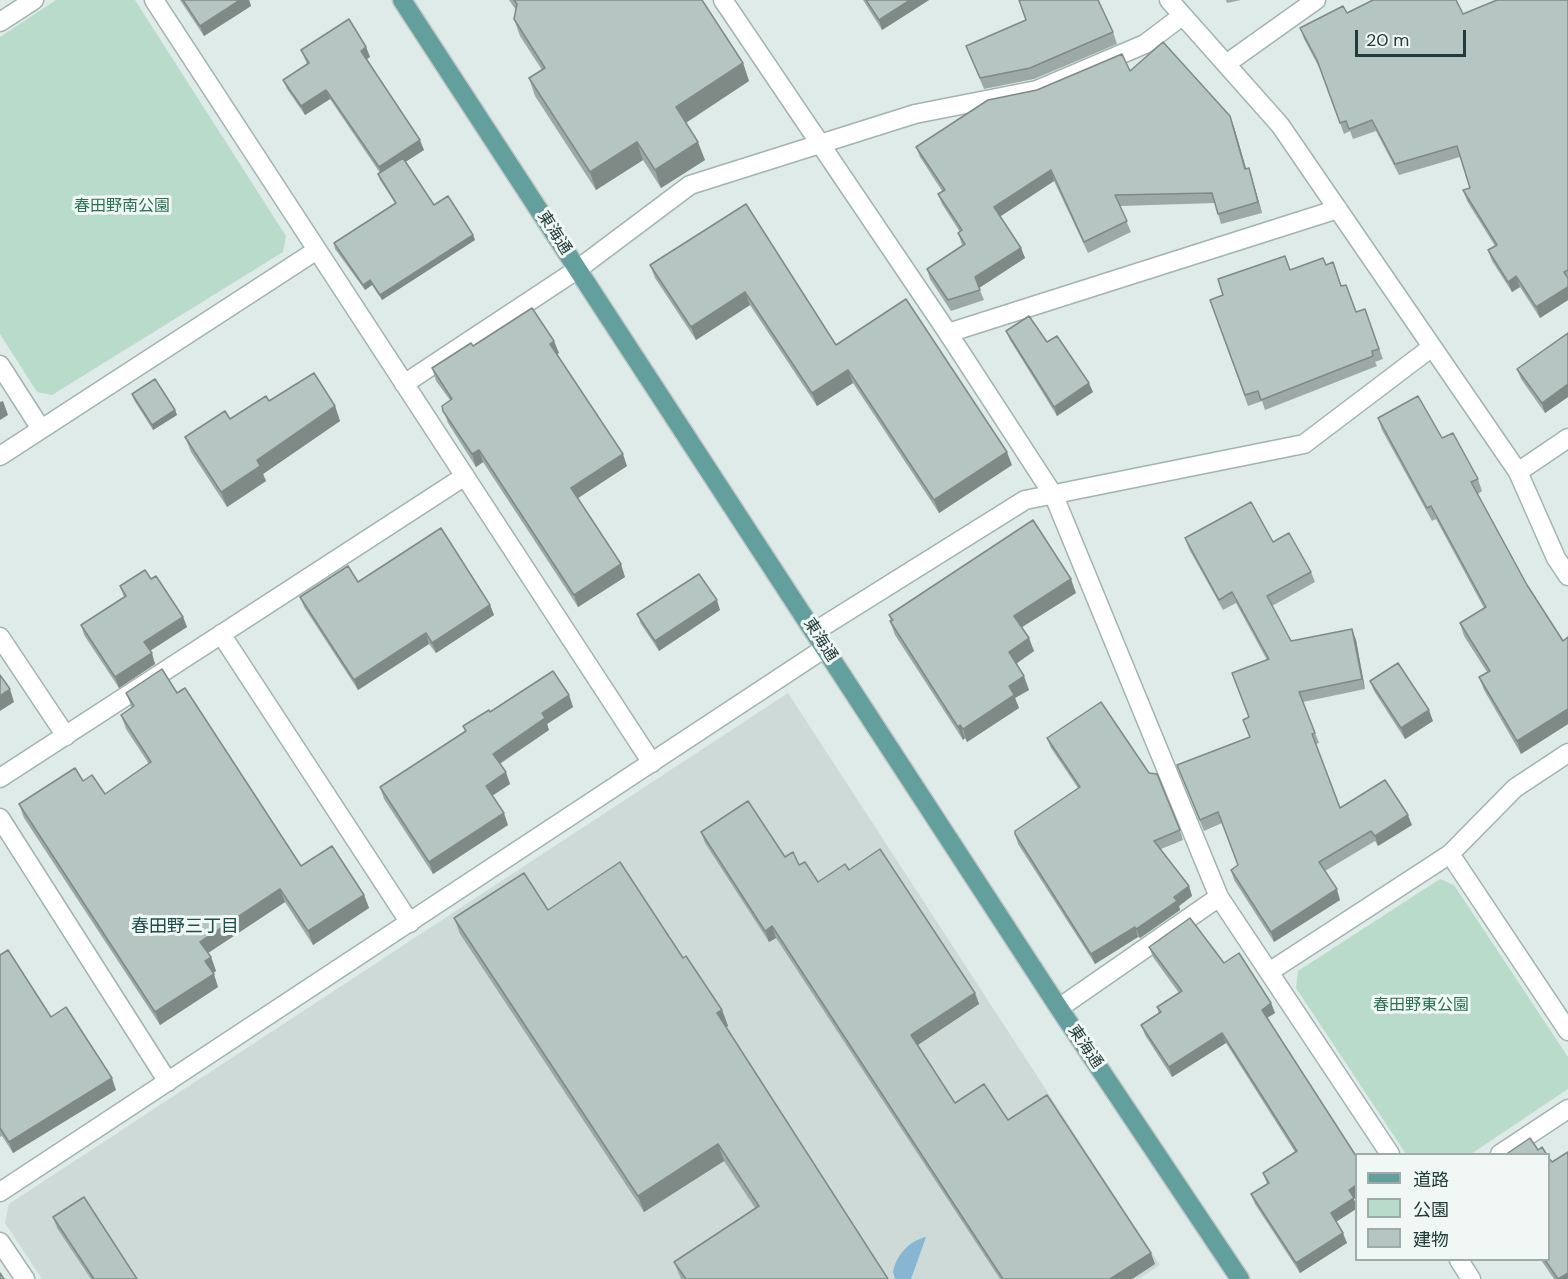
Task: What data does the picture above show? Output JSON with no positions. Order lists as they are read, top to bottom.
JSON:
{
  "streets": {
    "main road": ["東海通"]
  },
  "districts": ["春田野三丁目"],
  "parks": ["春田野南公園", "春田野東公園"],
  "legend": ["道路", "公園", "建物"],
  "scale_bar": "20 m"
}
